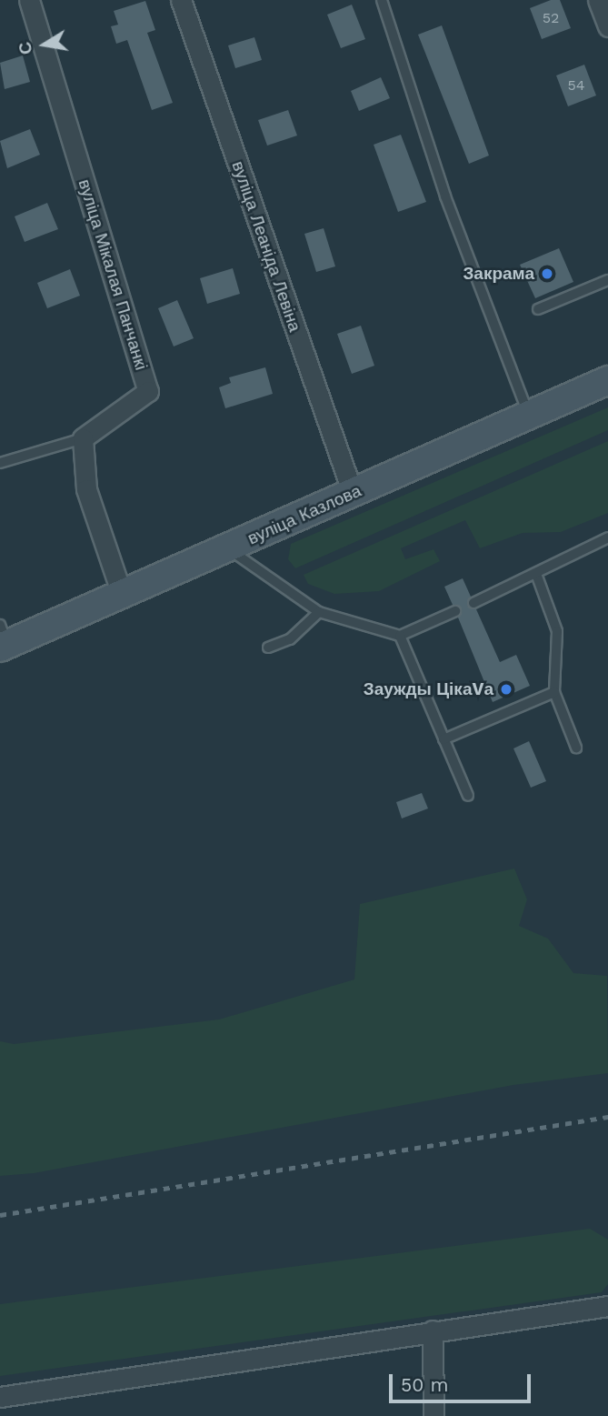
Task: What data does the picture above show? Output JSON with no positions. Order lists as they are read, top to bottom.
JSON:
{
  "streets": {
    "main road": ["вуліца Казлова"],
    "street": ["вуліца Леаніда Левіна", "вуліца Мікалая Панчанкі"]
  },
  "crossings": [
    ["вуліца Леаніда Левіна", "вуліца Казлова"]
  ],
  "places": ["Закрама", "Заужды ЦікаVа"],
  "house_numbers": ["52", "54"],
  "scale_bar": "50 m",
  "north": "left"
}
